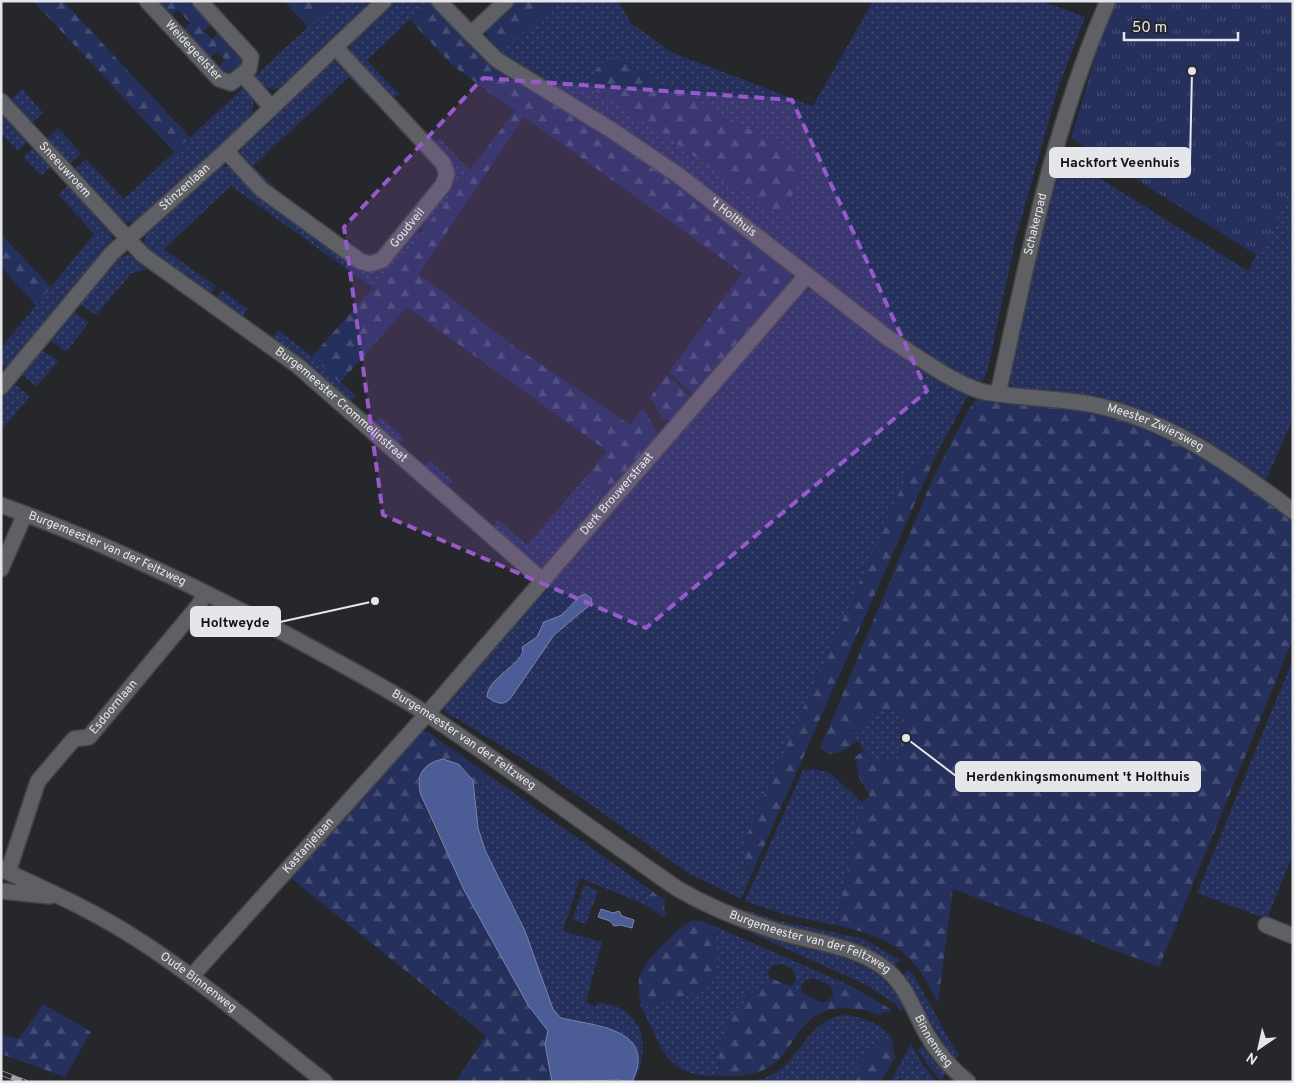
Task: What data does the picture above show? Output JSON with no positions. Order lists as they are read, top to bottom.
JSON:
{
  "streets": {
    "street": [
      "Weidegeelster",
      "Sneeuwroem",
      "Stinzenlaan",
      "'t Holthuis",
      "Schakerpad",
      "Goudveil",
      "Burgemeester Crommelinstraat",
      "Meester Zwiersweg",
      "Derk Brouwerstraat",
      "Burgemeester van der Feltzweg",
      "Esdoornlaan",
      "Kastanjelaan",
      "Oude Binnenweg",
      "Binnenweg"
    ]
  },
  "crossings": [
    ["Weidegeelster", "Stinzenlaan"],
    ["Sneeuwroem", "Stinzenlaan"],
    ["Sneeuwroem", "Burgemeester Crommelinstraat"],
    ["Stinzenlaan", "Goudveil"],
    ["Stinzenlaan", "Burgemeester Crommelinstraat"],
    ["'t Holthuis", "Schakerpad"],
    ["'t Holthuis", "Meester Zwiersweg"],
    ["'t Holthuis", "Derk Brouwerstraat"],
    ["Schakerpad", "Meester Zwiersweg"],
    ["Burgemeester Crommelinstraat", "Derk Brouwerstraat"],
    ["Derk Brouwerstraat", "Burgemeester van der Feltzweg"],
    ["Derk Brouwerstraat", "Kastanjelaan"],
    ["Burgemeester van der Feltzweg", "Esdoornlaan"],
    ["Burgemeester van der Feltzweg", "Kastanjelaan"],
    ["Burgemeester van der Feltzweg", "Binnenweg"],
    ["Esdoornlaan", "Oude Binnenweg"],
    ["Kastanjelaan", "Oude Binnenweg"]
  ],
  "places": ["Hackfort Veenhuis", "Holtweyde", "Herdenkingsmonument 't Holthuis"],
  "scale_bar": "50 m",
  "north": "bottom left"
}
